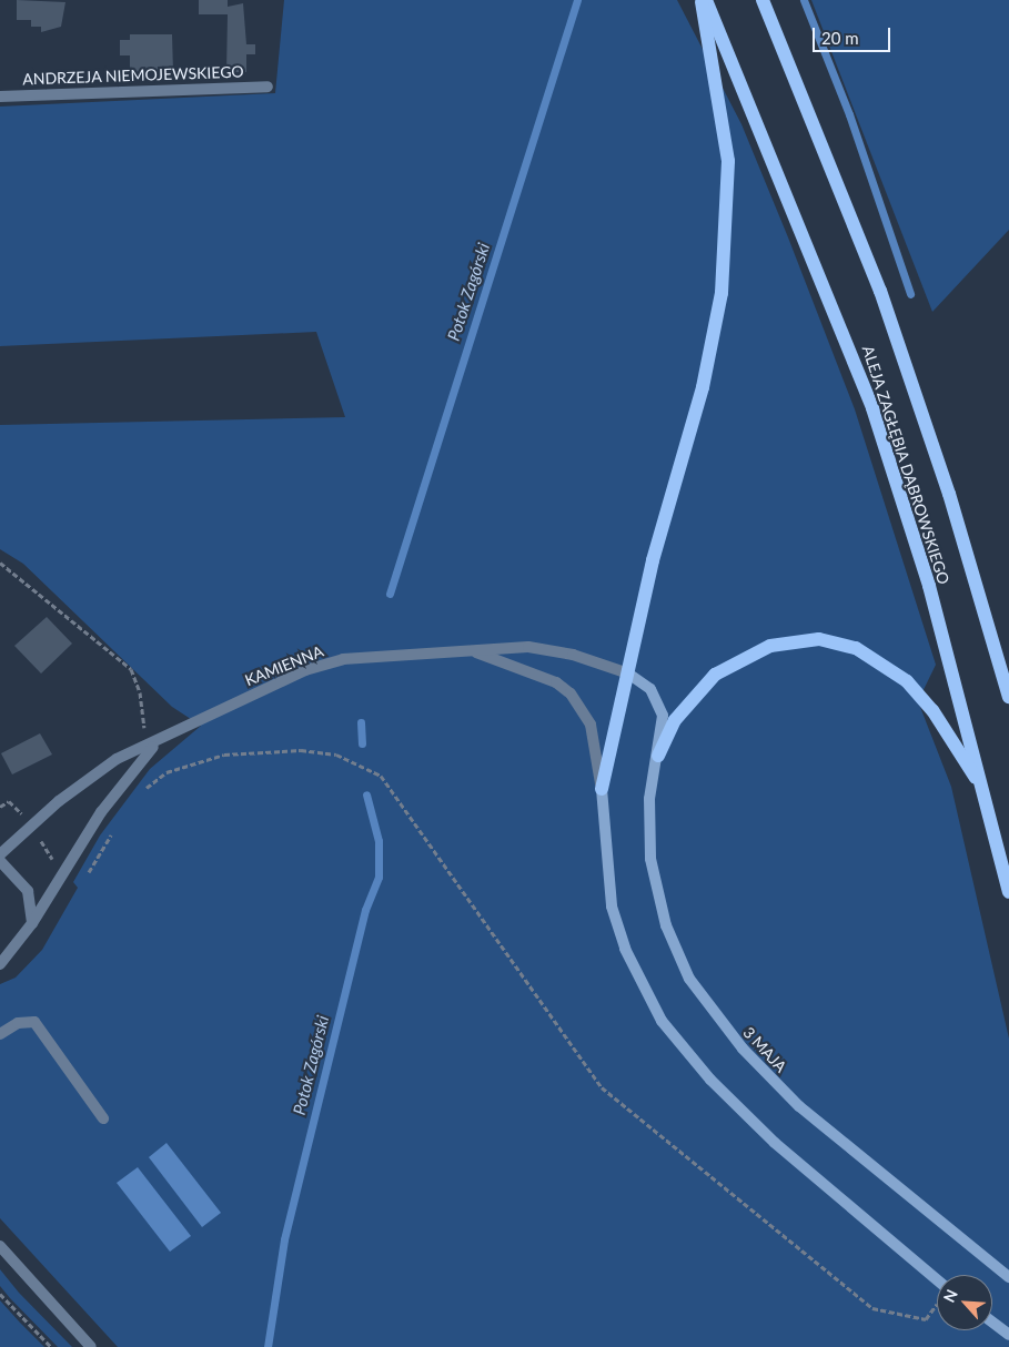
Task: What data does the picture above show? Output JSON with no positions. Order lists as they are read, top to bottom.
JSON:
{
  "streets": {
    "main road": ["ALEJA ZAGŁĘBIA DĄBROWSKIEGO", "3 MAJA"],
    "street": ["ANDRZEJA NIEMOJEWSKIEGO", "KAMIENNA"]
  },
  "crossings": [
    ["KAMIENNA", "3 MAJA"]
  ],
  "water": ["Potok Zagórski"],
  "scale_bar": "20 m",
  "north": "top left"
}
